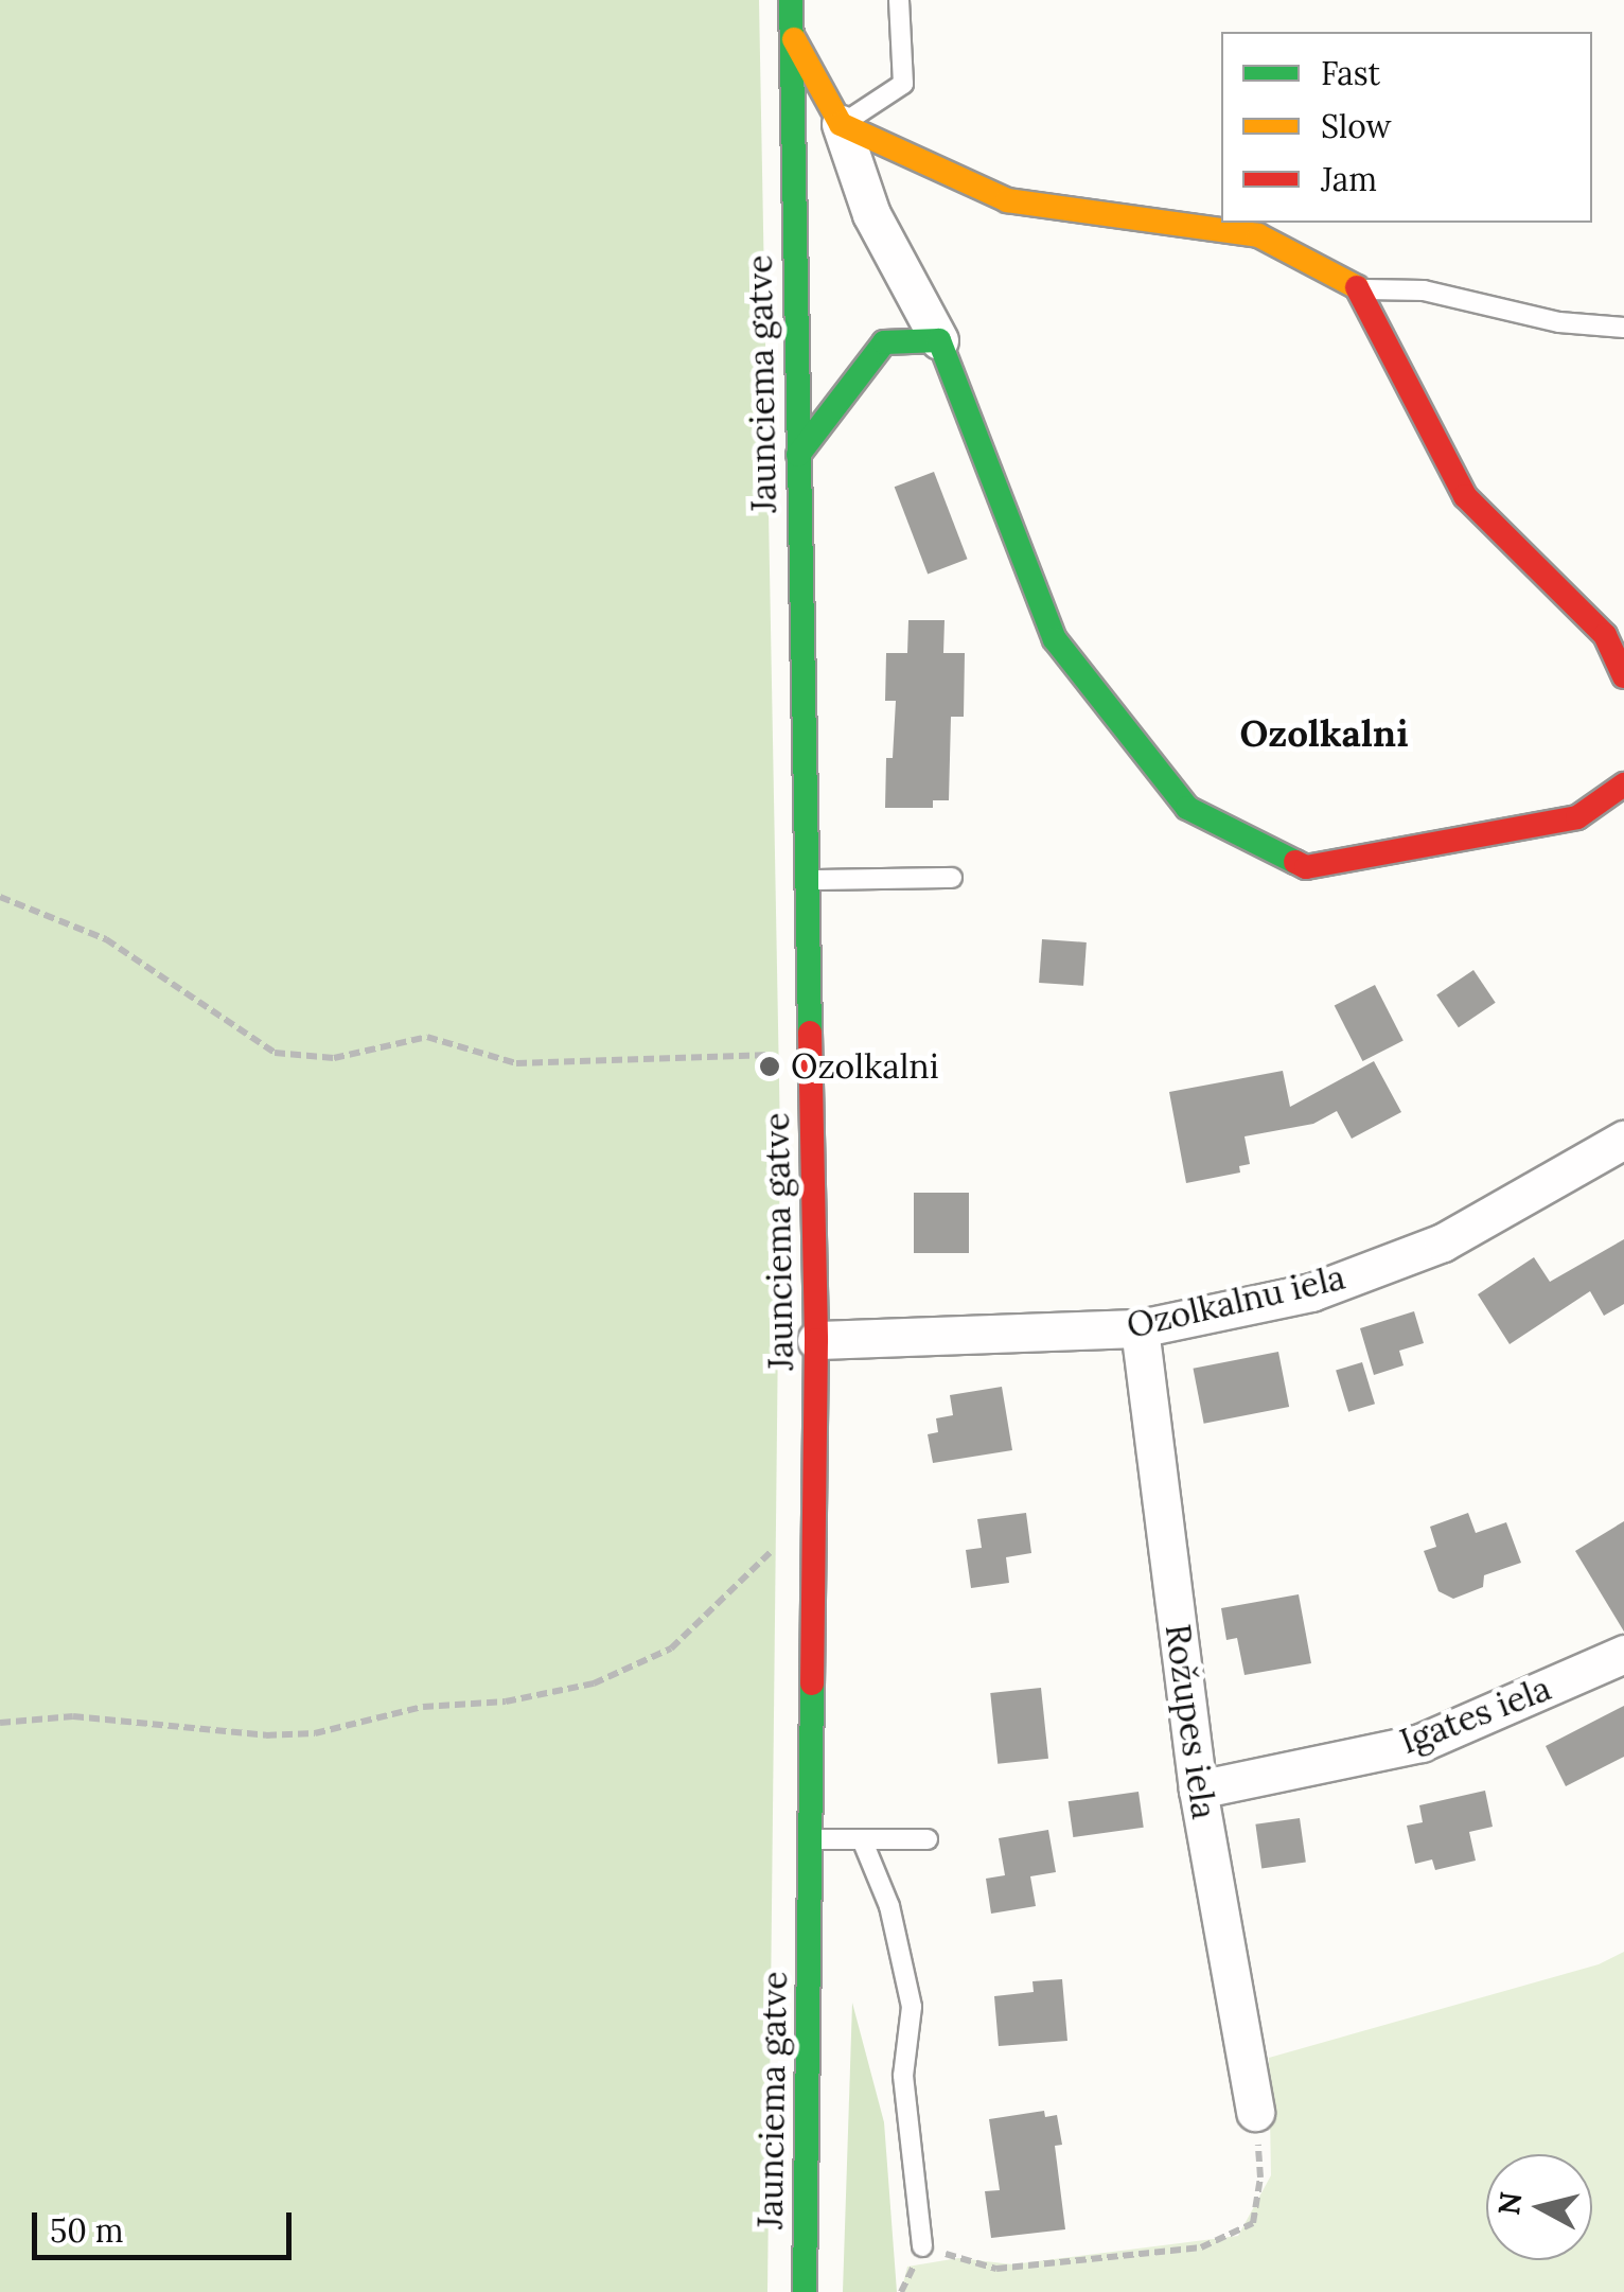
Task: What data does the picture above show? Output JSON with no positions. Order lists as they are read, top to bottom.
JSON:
{
  "streets": {
    "main road": ["Jaunciema gatve"],
    "street": ["Ozolkalnu iela", "Igates iela", "Rožupes iela"]
  },
  "crossings": [
    ["Jaunciema gatve", "Ozolkalnu iela"],
    ["Ozolkalnu iela", "Rožupes iela"],
    ["Igates iela", "Rožupes iela"]
  ],
  "districts": ["Ozolkalni"],
  "places": ["Ozolkalni"],
  "legend": ["Fast", "Slow", "Jam"],
  "scale_bar": "50 m",
  "north": "left"
}
